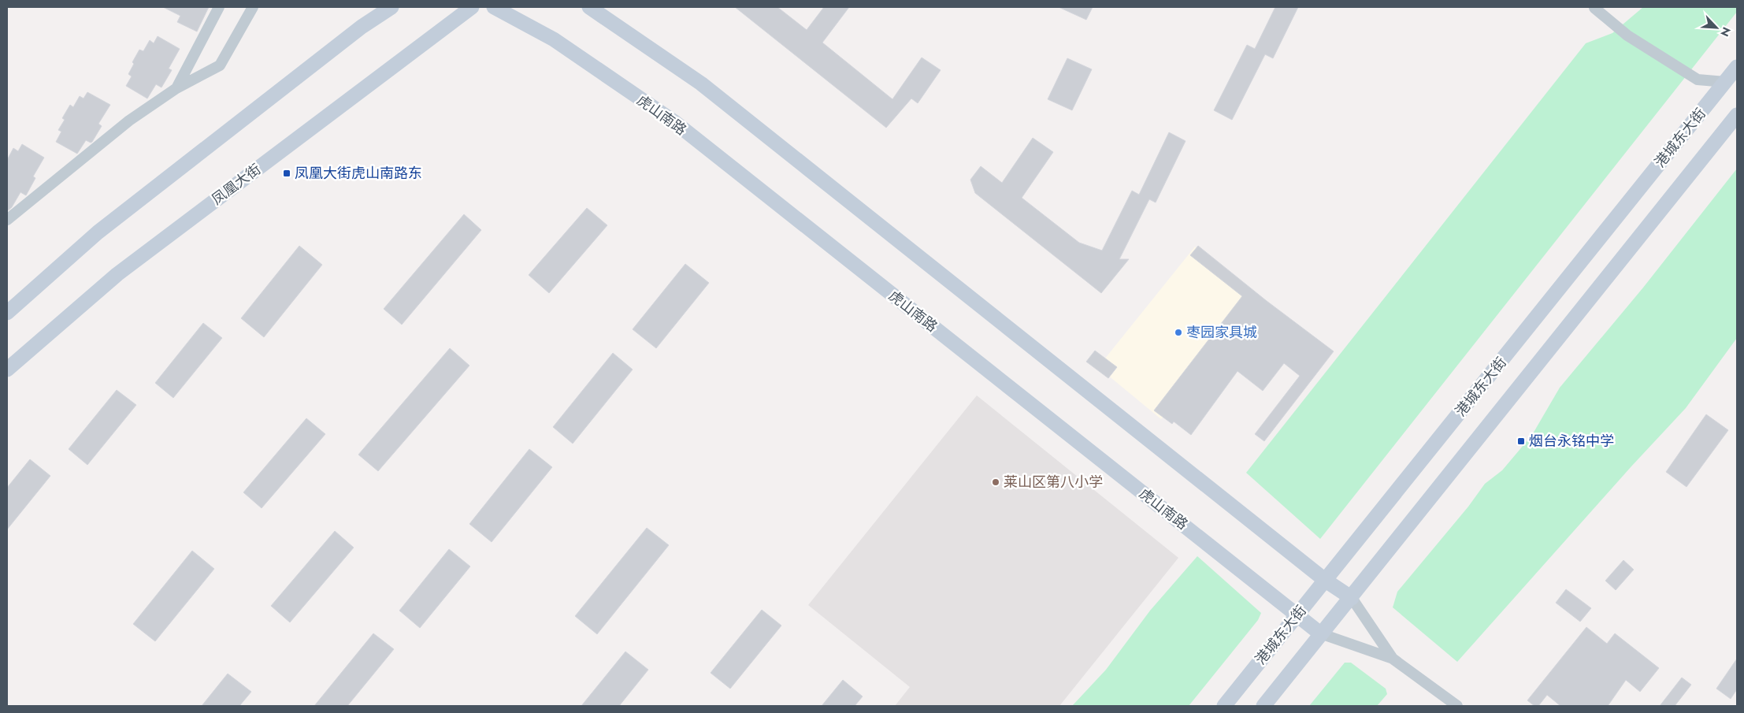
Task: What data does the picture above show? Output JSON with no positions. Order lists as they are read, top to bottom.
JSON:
{
  "streets": {
    "main road": ["虎山南路", "港城东大街", "凤凰大街"]
  },
  "crossings": [
    ["虎山南路", "港城东大街"]
  ],
  "places": {
    "transit": ["凤凰大街虎山南路东", "烟台永铭中学"],
    "other": ["枣园家具城", "莱山区第八小学"]
  },
  "north": "bottom right"
}
